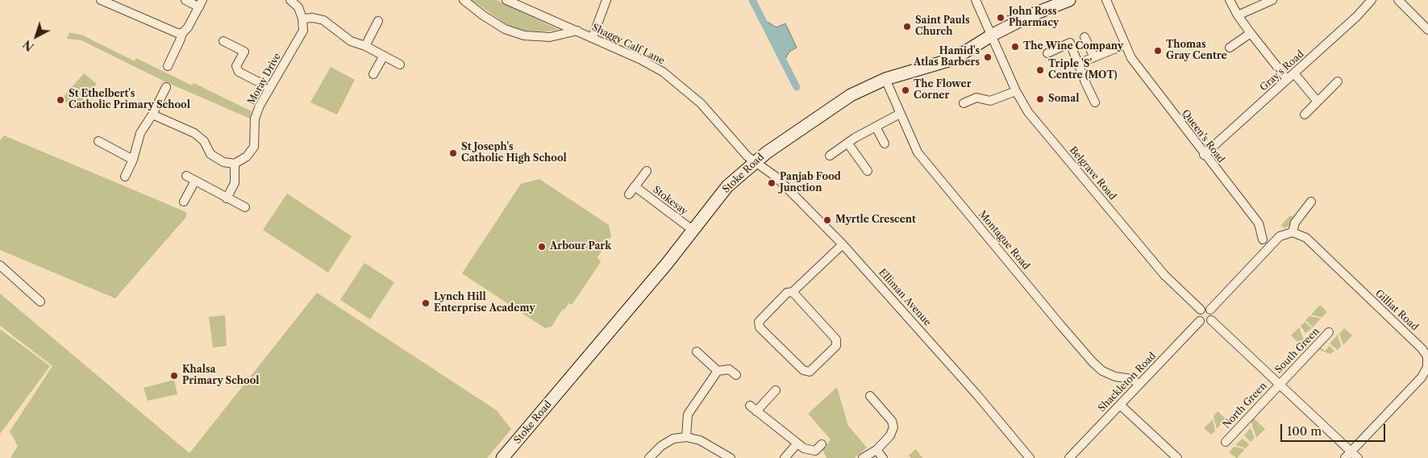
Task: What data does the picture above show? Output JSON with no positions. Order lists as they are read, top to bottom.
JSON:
{
  "streets": {
    "main road": ["Stoke Road"],
    "street": [
      "Shaggy Calf Lane",
      "Gray's Road",
      "Moray Drive",
      "Queen's Road",
      "Belgrave Road",
      "Stokesay",
      "Montague Road",
      "Elliman Avenue",
      "Gilliat Road",
      "South Green",
      "Shackleton Road",
      "North Green"
    ]
  },
  "crossings": [
    ["Shaggy Calf Lane", "Stoke Road"],
    ["Shaggy Calf Lane", "Elliman Avenue"],
    ["Gray's Road", "Queen's Road"],
    ["Stoke Road", "Belgrave Road"],
    ["Stoke Road", "Stokesay"],
    ["Stoke Road", "Montague Road"],
    ["Stoke Road", "Elliman Avenue"],
    ["Belgrave Road", "Shackleton Road"],
    ["Montague Road", "Shackleton Road"],
    ["South Green", "North Green"]
  ],
  "places": [
    "John Ross Pharmacy",
    "Saint Pauls Church",
    "The Wine Company",
    "Thomas Gray Centre",
    "Hamid's Atlas Barbers",
    "Triple 'S' Centre (MOT)",
    "The Flower Corner",
    "Somal",
    "St Ethelbert's Catholic Primary School",
    "St Joseph's Catholic High School",
    "Panjab Food Junction",
    "Myrtle Crescent",
    "Arbour Park",
    "Lynch Hill Enterprise Academy",
    "Khalsa Primary School"
  ],
  "scale_bar": "100 m",
  "north": "bottom left"
}
